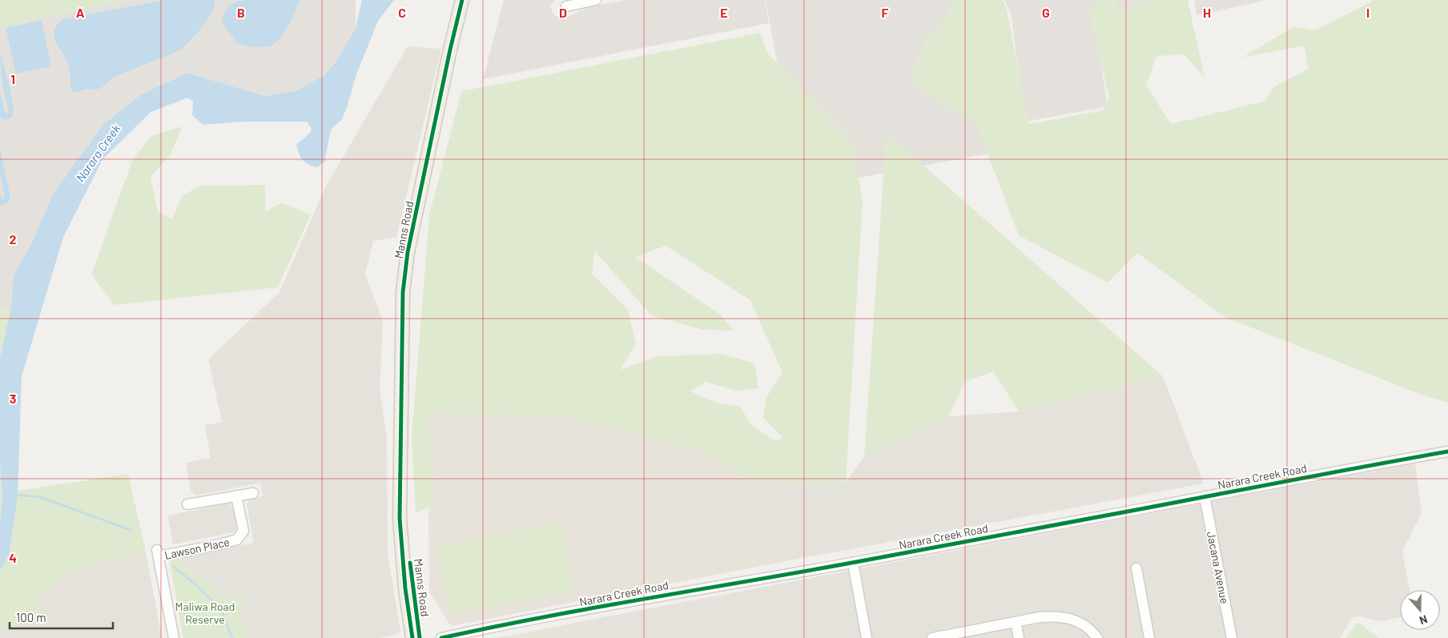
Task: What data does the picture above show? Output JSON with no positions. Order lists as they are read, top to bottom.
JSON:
{
  "streets": {
    "main road": ["Manns Road"],
    "street": ["Narara Creek Road", "Lawson Place", "Jacana Avenue"]
  },
  "crossings": [
    ["Narara Creek Road", "Jacana Avenue"]
  ],
  "water": ["Narara Creek"],
  "parks": ["Maliwa Road Reserve"],
  "scale_bar": "100 m",
  "north": "bottom",
  "grid": {
    "columns": [
      "A",
      "B",
      "C",
      "D",
      "E",
      "F",
      "G",
      "H",
      "I"
    ],
    "rows": [
      "1",
      "2",
      "3",
      "4"
    ]
  }
}
